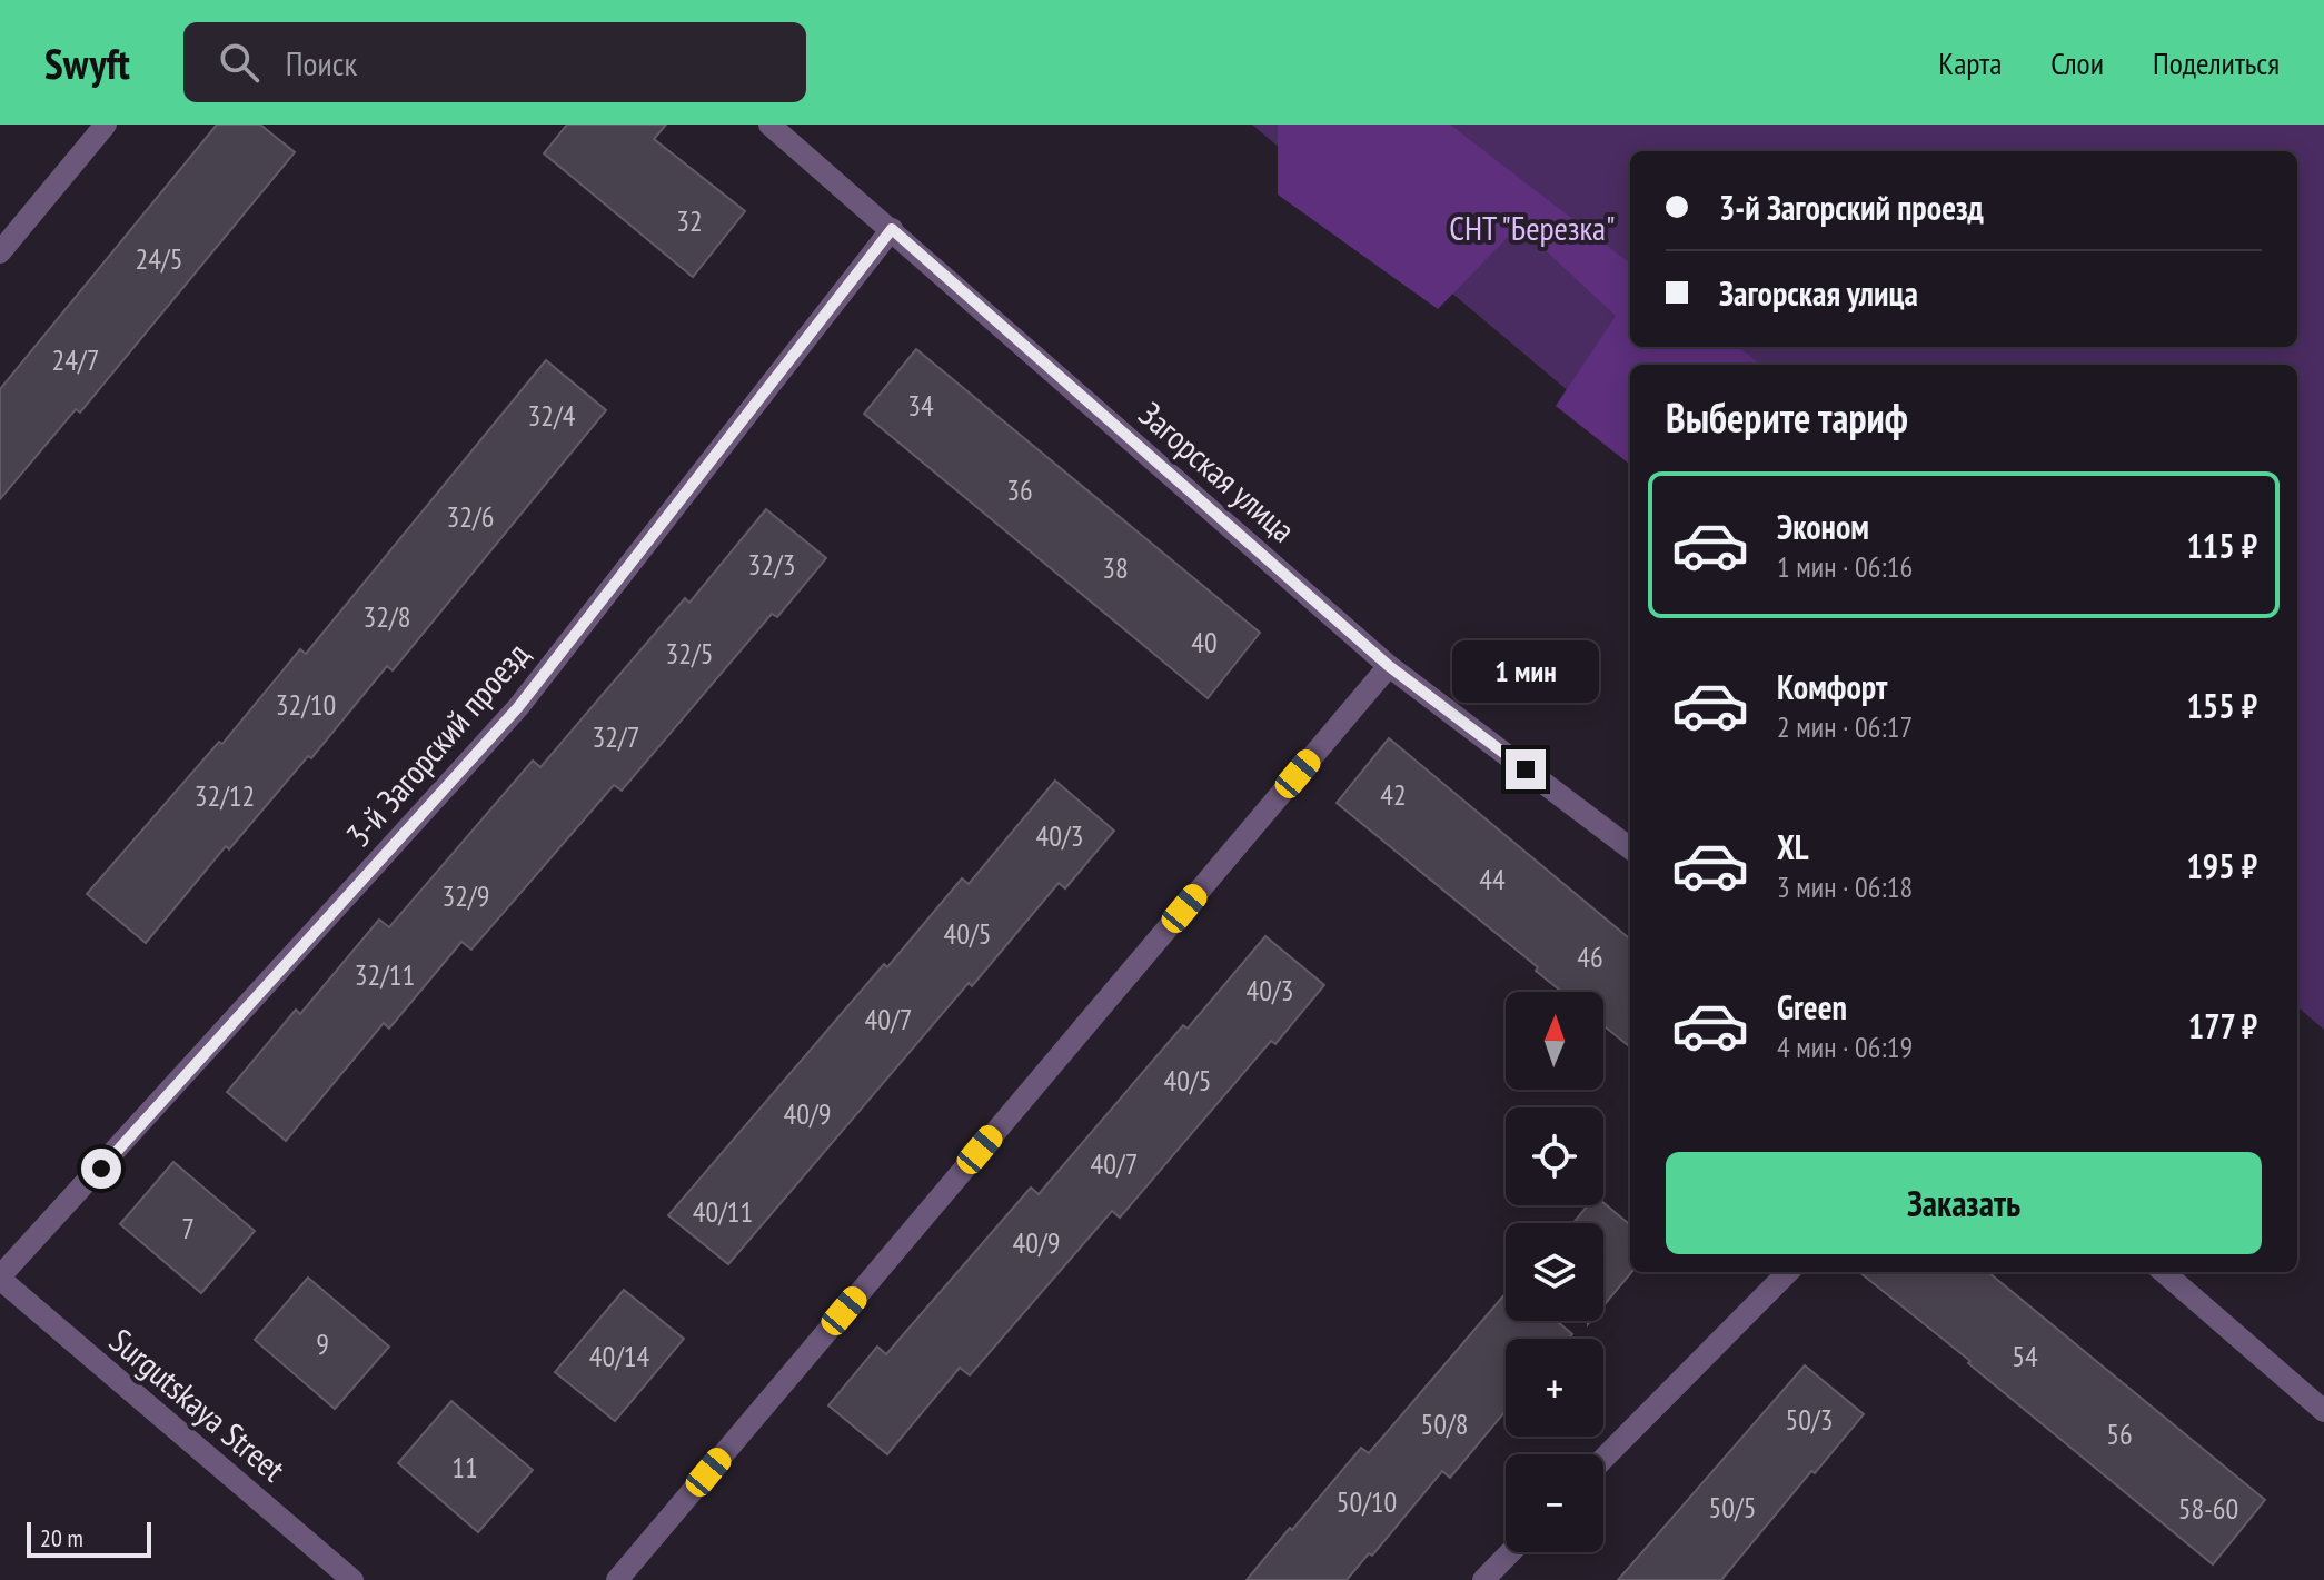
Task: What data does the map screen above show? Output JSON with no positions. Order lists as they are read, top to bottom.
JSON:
{
  "streets": {
    "street": ["Загорская улица", "3-й Загорский проезд", "Surgutskaya Street"]
  },
  "crossings": [
    ["Загорская улица", "3-й Загорский проезд"],
    ["3-й Загорский проезд", "Surgutskaya Street"]
  ],
  "parks": ["СНТ \"Березка\""],
  "house_numbers": [
    "32",
    "24/5",
    "24/7",
    "34",
    "32/4",
    "36",
    "32/6",
    "32/3",
    "38",
    "32/8",
    "40",
    "32/5",
    "32/10",
    "32/7",
    "42",
    "32/12",
    "40/3",
    "44",
    "32/9",
    "40/5",
    "46",
    "32/11",
    "40/3",
    "40/7",
    "40/5",
    "40/9",
    "40/7",
    "40/11",
    "7",
    "40/9",
    "9",
    "40/14",
    "54",
    "50/3",
    "50/8",
    "56",
    "11",
    "50/10",
    "50/5",
    "58-60"
  ],
  "scale_bar": "20 m",
  "north": "top",
  "page": {
    "header": "Swyft",
    "search": "Поиск",
    "nav": ["Карта", "Слои", "Поделиться"],
    "banner": ["3-й Загорский проезд", "Загорская улица"],
    "heading": "Выберите тариф",
    "list": [
      {
        "name": "Эконом",
        "note": "1 мин · 06:16",
        "value": "115 ₽"
      },
      {
        "name": "Комфорт",
        "note": "2 мин · 06:17",
        "value": "155 ₽"
      },
      {
        "name": "XL",
        "note": "3 мин · 06:18",
        "value": "195 ₽"
      },
      {
        "name": "Green",
        "note": "4 мин · 06:19",
        "value": "177 ₽"
      }
    ],
    "bubble": "1 мин",
    "map_buttons": ["+", "−"],
    "buttons": "Заказать",
    "scale": "20 m"
  }
}
